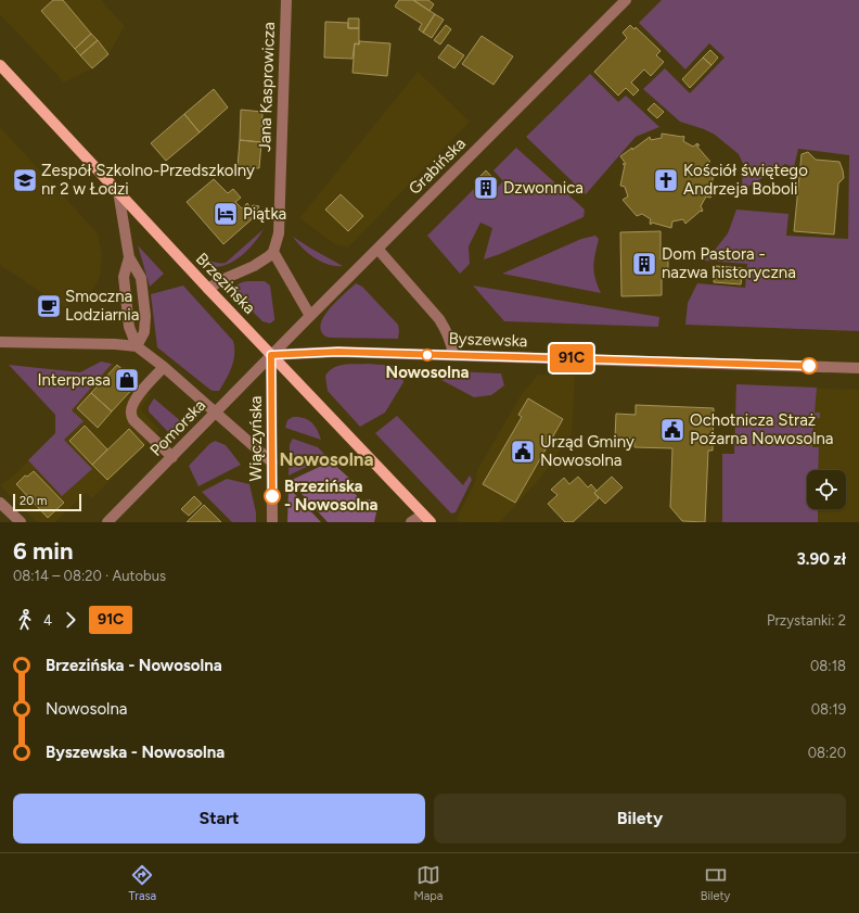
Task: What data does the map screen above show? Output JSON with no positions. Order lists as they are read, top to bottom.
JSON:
{
  "streets": {
    "main road": ["Brzezińska"],
    "street": [
      "Jana Kasprowicza",
      "Grabińska",
      "Byszewska",
      "Pomorska",
      "Wiączyńska"
    ]
  },
  "crossings": [
    ["Grabińska", "Brzezińska"],
    ["Grabińska", "Byszewska"],
    ["Grabińska", "Pomorska"],
    ["Grabińska", "Wiączyńska"],
    ["Brzezińska", "Byszewska"],
    ["Brzezińska", "Pomorska"],
    ["Brzezińska", "Wiączyńska"],
    ["Byszewska", "Pomorska"],
    ["Byszewska", "Wiączyńska"],
    ["Pomorska", "Wiączyńska"]
  ],
  "districts": ["Nowosolna"],
  "places": {
    "school or university": ["Zespół Szkolno-Przedszkolny nr 2 w Łodzi"],
    "church": ["Kościół świętego Andrzeja Boboli"],
    "building": ["Dzwonnica", "Dom Pastora - nazwa historyczna"],
    "hotel": ["Piątka"],
    "cafe": ["Smoczna Lodziarnia"],
    "other": ["Nowosolna", "Brzezińska - Nowosolna"],
    "shop": ["Interprasa"],
    "public building": ["Ochotnicza Straż Pożarna Nowosolna", "Urząd Gminy Nowosolna"]
  },
  "lines": ["bus line 91C"],
  "scale_bar": "20 m",
  "page": {
    "on_map": "91C",
    "scale": "20 m",
    "heading": ["6 min", "08:14 – 08:20 · Autobus", "3.90 zł"],
    "legs": ["4", "91C", "Przystanki: 2"],
    "list": [
      {
        "name": "Brzezińska - Nowosolna",
        "value": "08:18"
      },
      {
        "name": "Nowosolna",
        "value": "08:19"
      },
      {
        "name": "Byszewska - Nowosolna",
        "value": "08:20"
      }
    ],
    "buttons": ["Start", "Bilety"],
    "tabs": ["Trasa", "Mapa", "Bilety"]
  }
}
